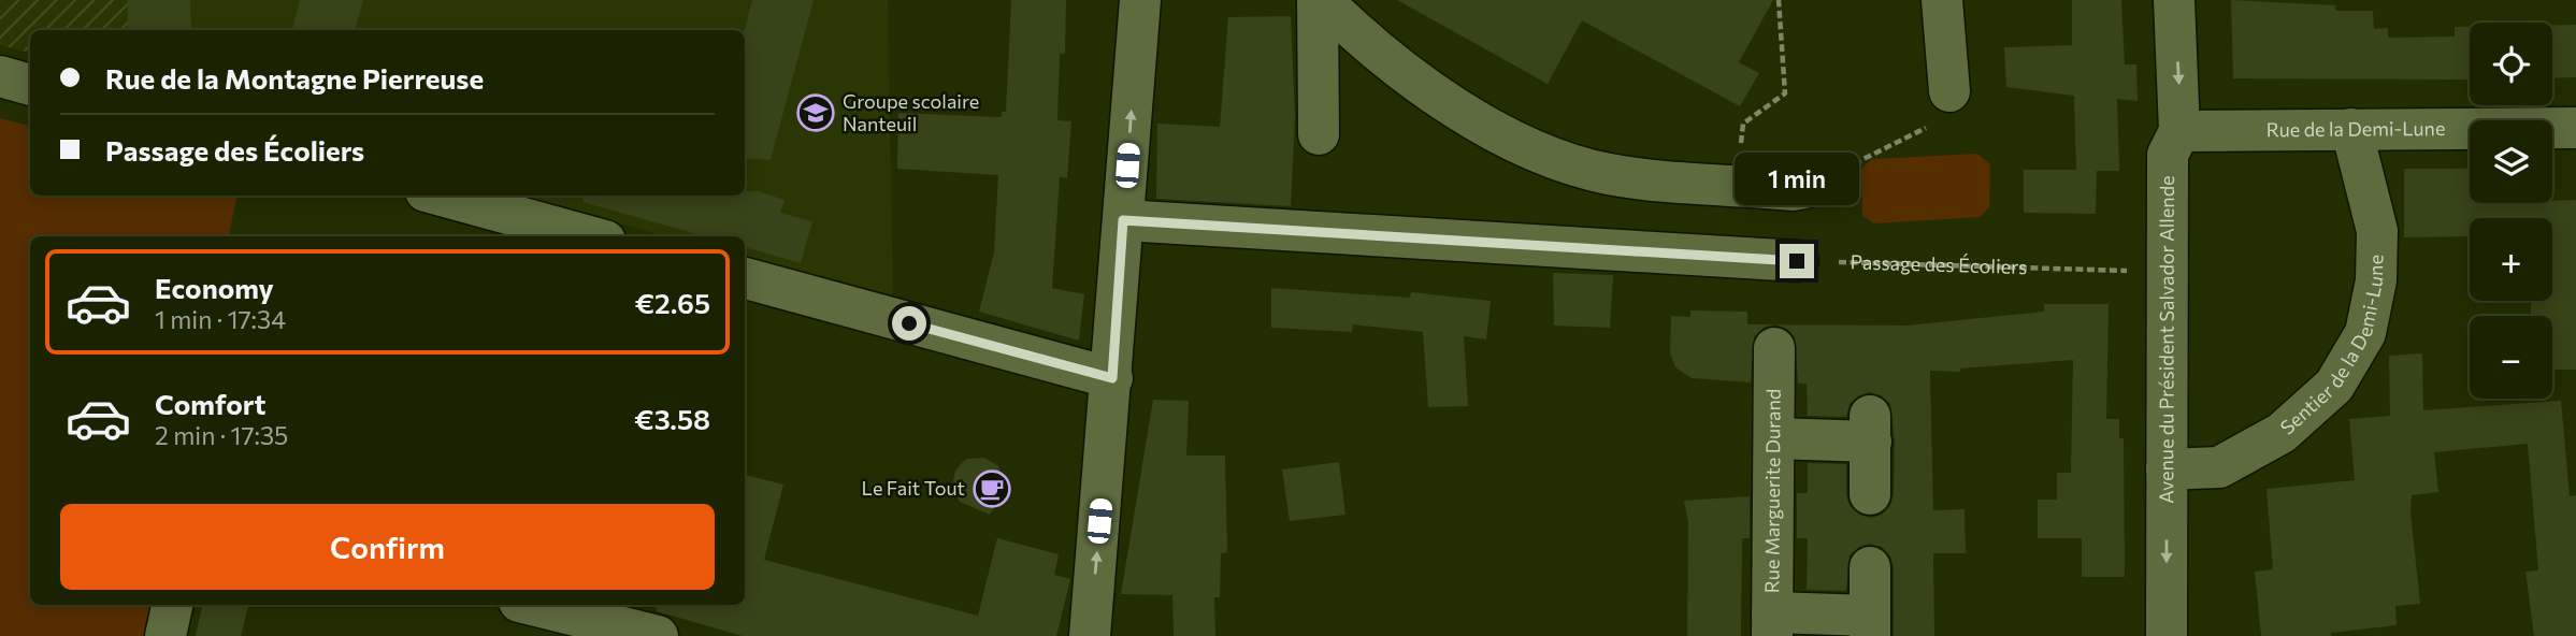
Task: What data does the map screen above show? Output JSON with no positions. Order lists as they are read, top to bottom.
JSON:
{
  "streets": {
    "street": [
      "Rue de la Demi-Lune",
      "Avenue du Président Salvador Allende",
      "Sentier de la Demi-Lune",
      "Rue Marguerite Durand"
    ],
    "path": ["Passage des Écoliers"]
  },
  "crossings": [
    ["Rue de la Demi-Lune", "Avenue du Président Salvador Allende"],
    ["Rue de la Demi-Lune", "Sentier de la Demi-Lune"],
    ["Passage des Écoliers", "Avenue du Président Salvador Allende"],
    ["Avenue du Président Salvador Allende", "Sentier de la Demi-Lune"]
  ],
  "places": {
    "school or university": ["Groupe scolaire Nanteuil"],
    "cafe": ["Le Fait Tout"]
  },
  "page": {
    "map_buttons": ["+", "−"],
    "banner": ["Rue de la Montagne Pierreuse", "Passage des Écoliers"],
    "bubble": "1 min",
    "list": [
      {
        "name": "Economy",
        "note": "1 min · 17:34",
        "value": "€2.65"
      },
      {
        "name": "Comfort",
        "note": "2 min · 17:35",
        "value": "€3.58"
      }
    ],
    "buttons": "Confirm"
  }
}
